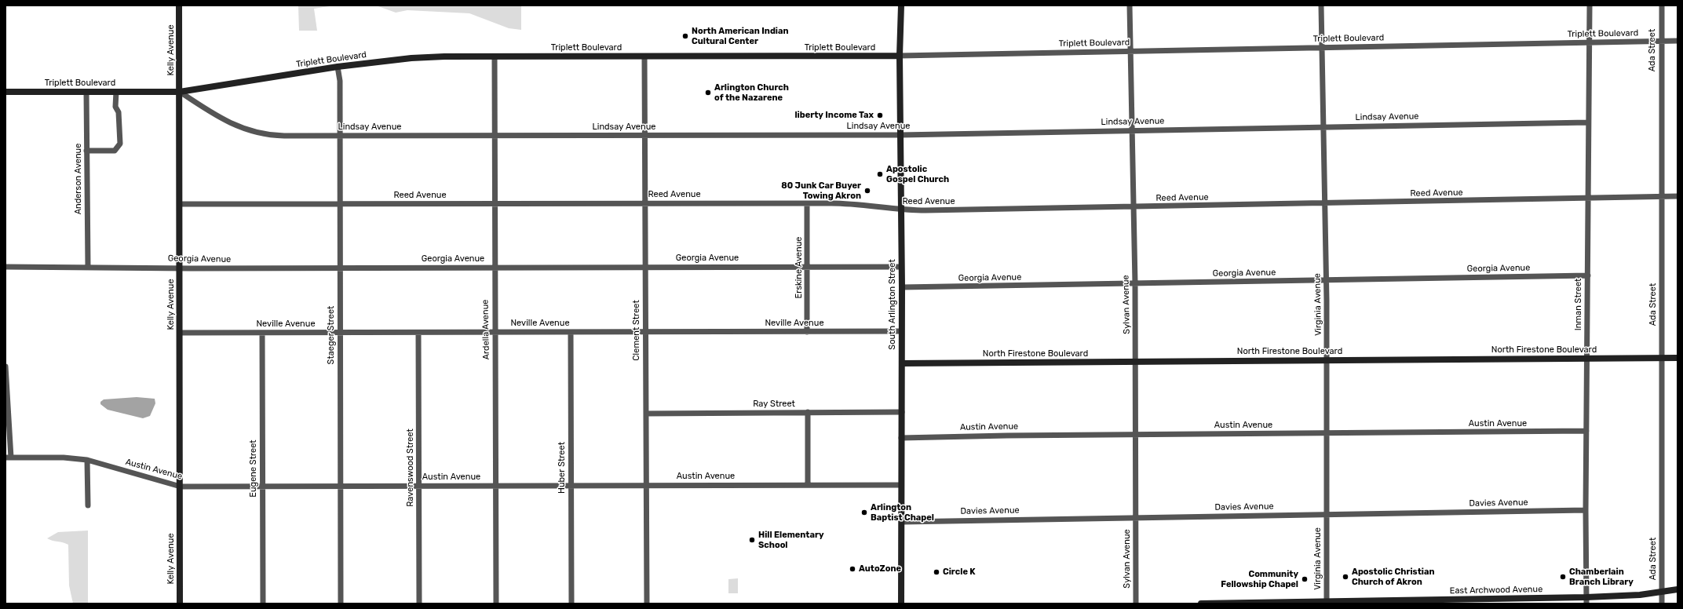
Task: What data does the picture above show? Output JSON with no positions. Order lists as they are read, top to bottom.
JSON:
{
  "streets": {
    "main road": [
      "Triplett Boulevard",
      "Kelly Avenue",
      "South Arlington Street",
      "North Firestone Boulevard",
      "East Archwood Avenue"
    ],
    "street": [
      "Ada Street",
      "Lindsay Avenue",
      "Anderson Avenue",
      "Reed Avenue",
      "Georgia Avenue",
      "Erskine Avenue",
      "Sylvan Avenue",
      "Virginia Avenue",
      "Inman Street",
      "Neville Avenue",
      "Ardella Avenue",
      "Clement Street",
      "Staeger Street",
      "Ray Street",
      "Austin Avenue",
      "Ravenswood Street",
      "Huber Street",
      "Eugene Street",
      "Davies Avenue"
    ]
  },
  "crossings": [
    ["Triplett Boulevard", "Kelly Avenue"],
    ["Triplett Boulevard", "Ada Street"],
    ["Triplett Boulevard", "Lindsay Avenue"],
    ["Triplett Boulevard", "Anderson Avenue"],
    ["Triplett Boulevard", "South Arlington Street"],
    ["Triplett Boulevard", "Sylvan Avenue"],
    ["Triplett Boulevard", "Virginia Avenue"],
    ["Triplett Boulevard", "Inman Street"],
    ["Triplett Boulevard", "Ardella Avenue"],
    ["Triplett Boulevard", "Clement Street"],
    ["Triplett Boulevard", "Staeger Street"],
    ["Kelly Avenue", "Lindsay Avenue"],
    ["Kelly Avenue", "Reed Avenue"],
    ["Kelly Avenue", "Georgia Avenue"],
    ["Kelly Avenue", "Neville Avenue"],
    ["Kelly Avenue", "Austin Avenue"],
    ["Ada Street", "Reed Avenue"],
    ["Ada Street", "North Firestone Boulevard"],
    ["Ada Street", "East Archwood Avenue"],
    ["Lindsay Avenue", "South Arlington Street"],
    ["Lindsay Avenue", "Sylvan Avenue"],
    ["Lindsay Avenue", "Virginia Avenue"],
    ["Lindsay Avenue", "Inman Street"],
    ["Lindsay Avenue", "Ardella Avenue"],
    ["Lindsay Avenue", "Clement Street"],
    ["Lindsay Avenue", "Staeger Street"],
    ["Anderson Avenue", "Georgia Avenue"],
    ["Reed Avenue", "Erskine Avenue"],
    ["Reed Avenue", "South Arlington Street"],
    ["Reed Avenue", "Sylvan Avenue"],
    ["Reed Avenue", "Virginia Avenue"],
    ["Reed Avenue", "Inman Street"],
    ["Reed Avenue", "Ardella Avenue"],
    ["Reed Avenue", "Clement Street"],
    ["Reed Avenue", "Staeger Street"],
    ["Georgia Avenue", "Erskine Avenue"],
    ["Georgia Avenue", "South Arlington Street"],
    ["Georgia Avenue", "Sylvan Avenue"],
    ["Georgia Avenue", "Virginia Avenue"],
    ["Georgia Avenue", "Inman Street"],
    ["Georgia Avenue", "Ardella Avenue"],
    ["Georgia Avenue", "Clement Street"],
    ["Georgia Avenue", "Staeger Street"],
    ["Erskine Avenue", "Neville Avenue"],
    ["South Arlington Street", "Neville Avenue"],
    ["South Arlington Street", "North Firestone Boulevard"],
    ["South Arlington Street", "Ray Street"],
    ["South Arlington Street", "Austin Avenue"],
    ["South Arlington Street", "Davies Avenue"],
    ["Sylvan Avenue", "North Firestone Boulevard"],
    ["Sylvan Avenue", "Austin Avenue"],
    ["Sylvan Avenue", "Davies Avenue"],
    ["Virginia Avenue", "North Firestone Boulevard"],
    ["Virginia Avenue", "Austin Avenue"],
    ["Virginia Avenue", "Davies Avenue"],
    ["Virginia Avenue", "East Archwood Avenue"],
    ["Inman Street", "North Firestone Boulevard"],
    ["Inman Street", "Austin Avenue"],
    ["Inman Street", "Davies Avenue"],
    ["Inman Street", "East Archwood Avenue"],
    ["Neville Avenue", "Ardella Avenue"],
    ["Neville Avenue", "Clement Street"],
    ["Neville Avenue", "Staeger Street"],
    ["Neville Avenue", "Ravenswood Street"],
    ["Neville Avenue", "Huber Street"],
    ["Neville Avenue", "Eugene Street"],
    ["Ardella Avenue", "Austin Avenue"],
    ["Clement Street", "Ray Street"],
    ["Clement Street", "Austin Avenue"],
    ["Staeger Street", "Austin Avenue"],
    ["Austin Avenue", "Ravenswood Street"],
    ["Austin Avenue", "Huber Street"],
    ["Austin Avenue", "Eugene Street"]
  ],
  "places": [
    "North American Indian Cultural Center",
    "Arlington Church of the Nazarene",
    "liberty Income Tax",
    "Apostolic Gospel Church",
    "80 Junk Car Buyer Towing Akron",
    "Arlington Baptist Chapel",
    "Hill Elementary School",
    "AutoZone",
    "Circle K",
    "Apostolic Christian Church of Akron",
    "Chamberlain Branch Library",
    "Community Fellowship Chapel"
  ]
}
